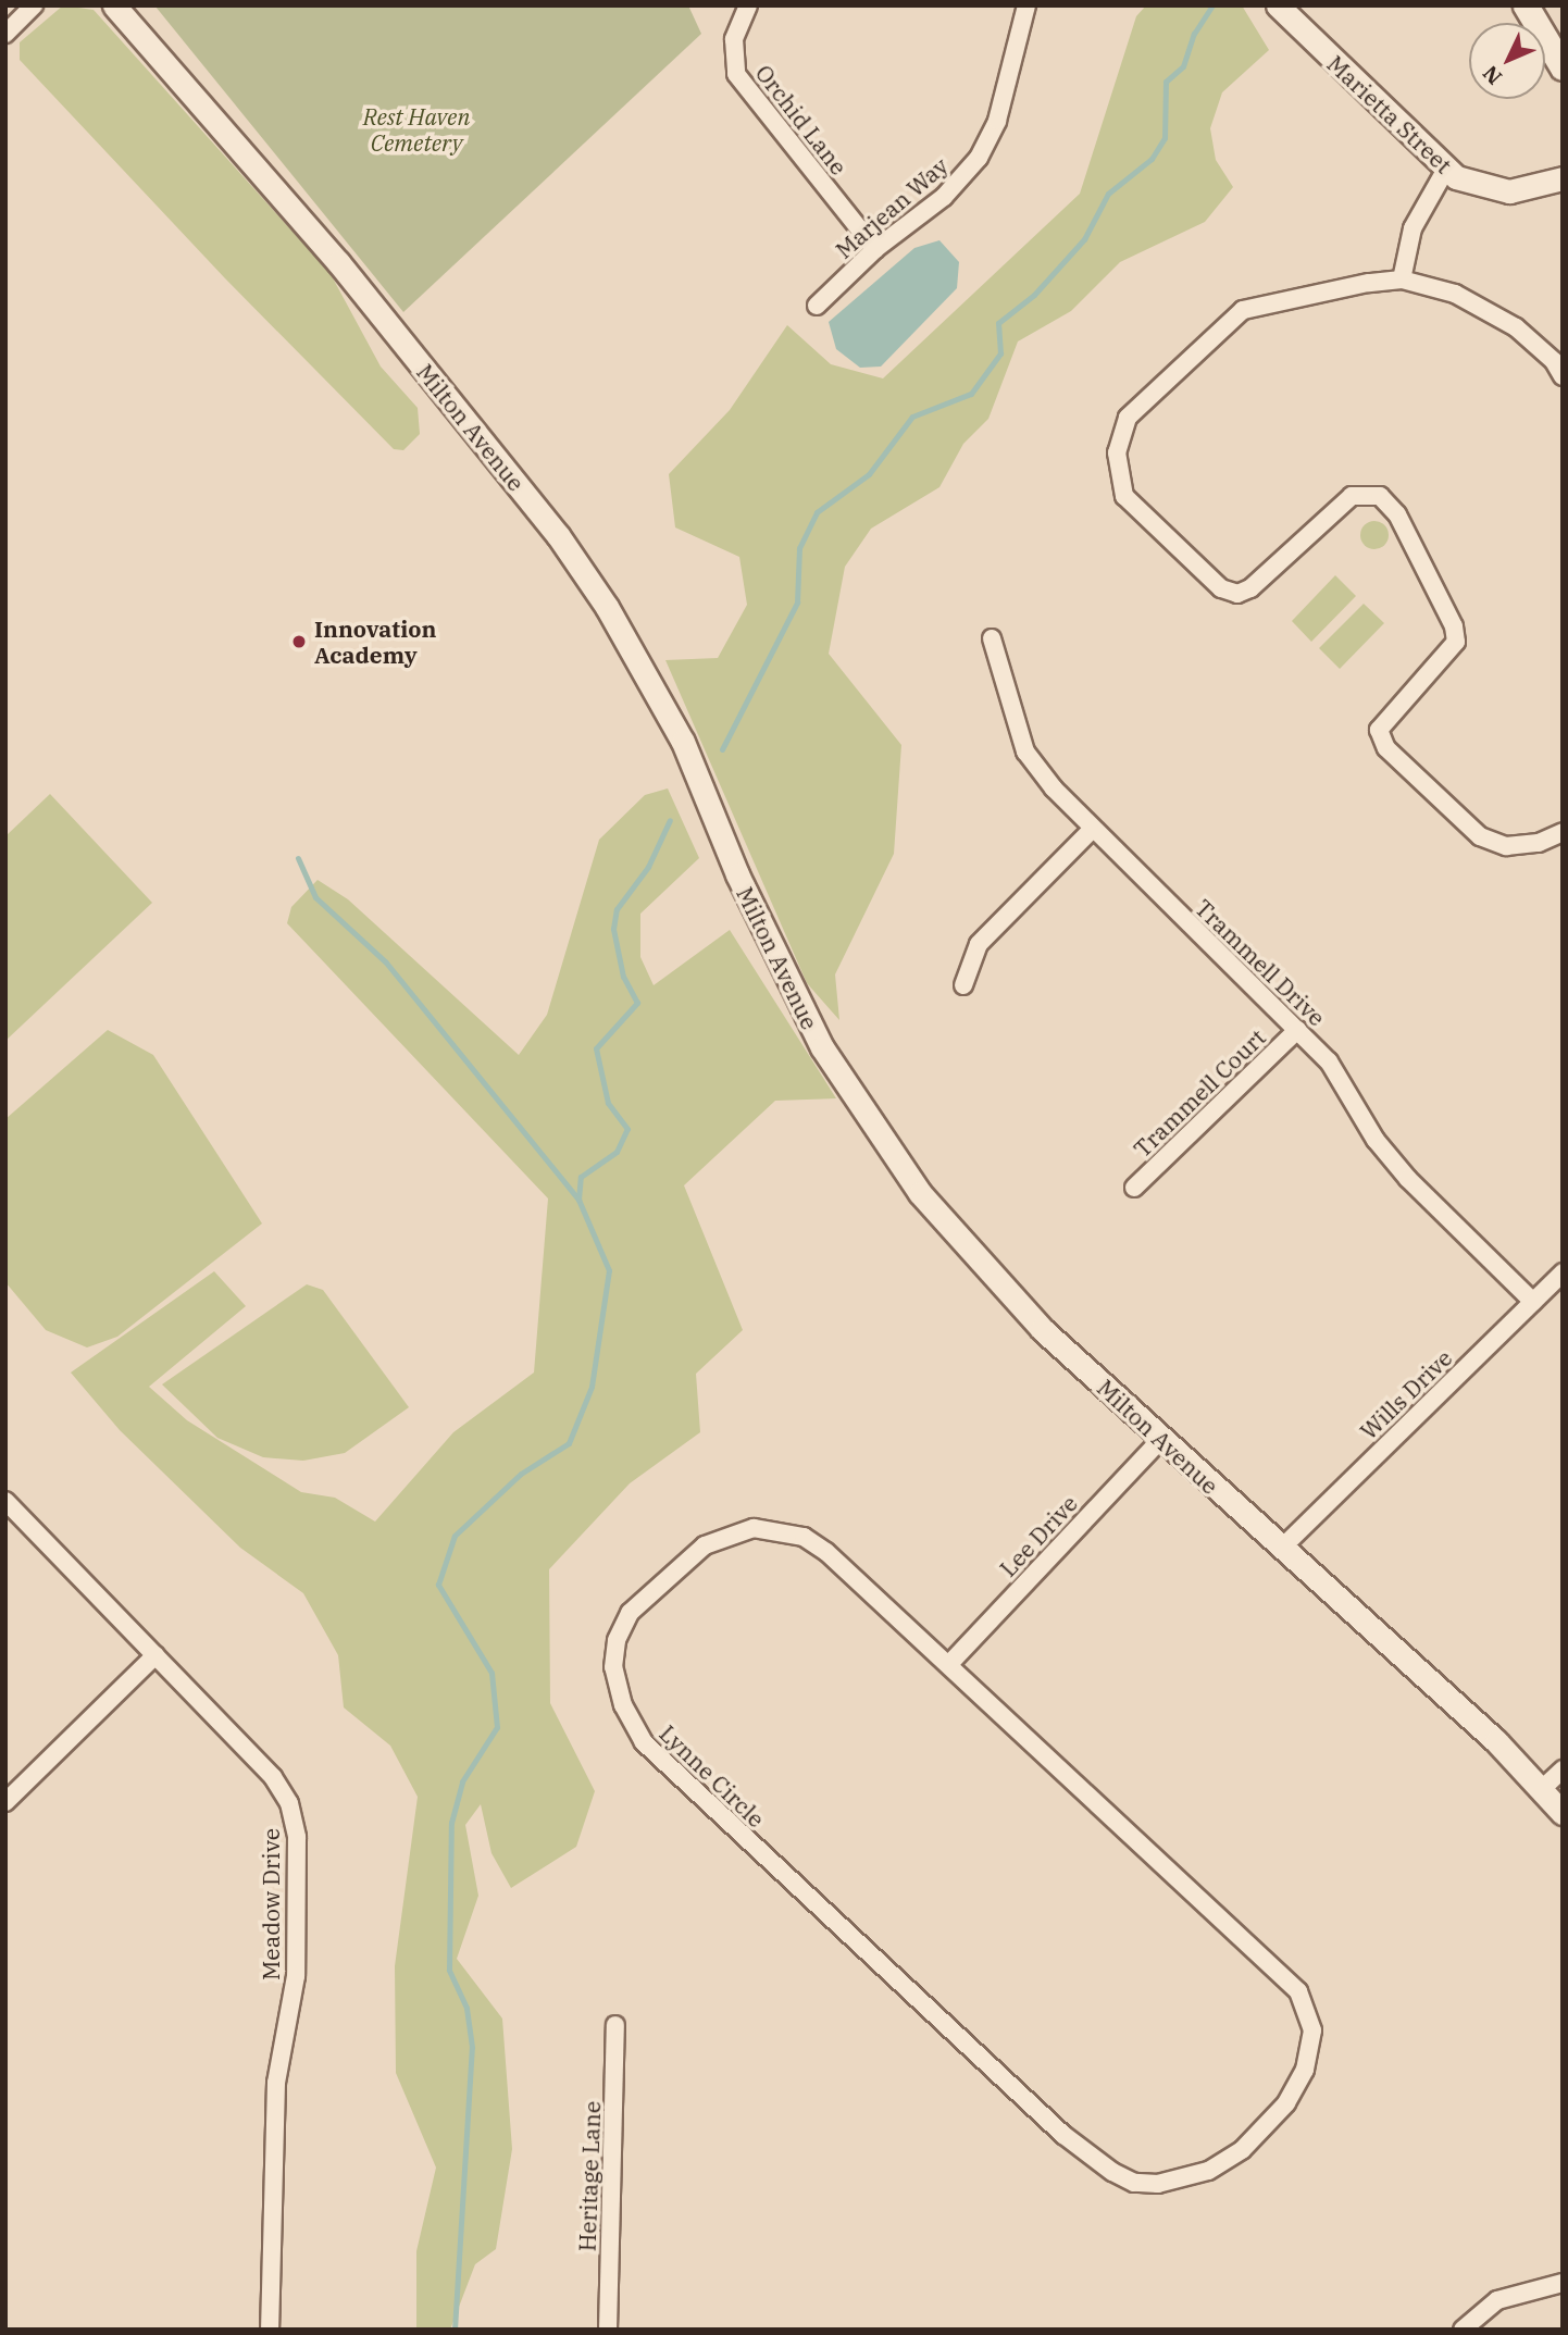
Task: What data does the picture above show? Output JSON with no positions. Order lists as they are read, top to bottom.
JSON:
{
  "streets": {
    "street": [
      "Marietta Street",
      "Orchid Lane",
      "Marjean Way",
      "Milton Avenue",
      "Trammell Drive",
      "Trammell Court",
      "Wills Drive",
      "Lee Drive",
      "Lynne Circle",
      "Meadow Drive",
      "Heritage Lane"
    ]
  },
  "crossings": [
    ["Orchid Lane", "Marjean Way"],
    ["Milton Avenue", "Wills Drive"],
    ["Milton Avenue", "Lee Drive"],
    ["Trammell Drive", "Trammell Court"],
    ["Trammell Drive", "Wills Drive"],
    ["Lee Drive", "Lynne Circle"]
  ],
  "parks": ["Rest Haven Cemetery"],
  "places": ["Innovation Academy"],
  "north": "bottom left"
}
